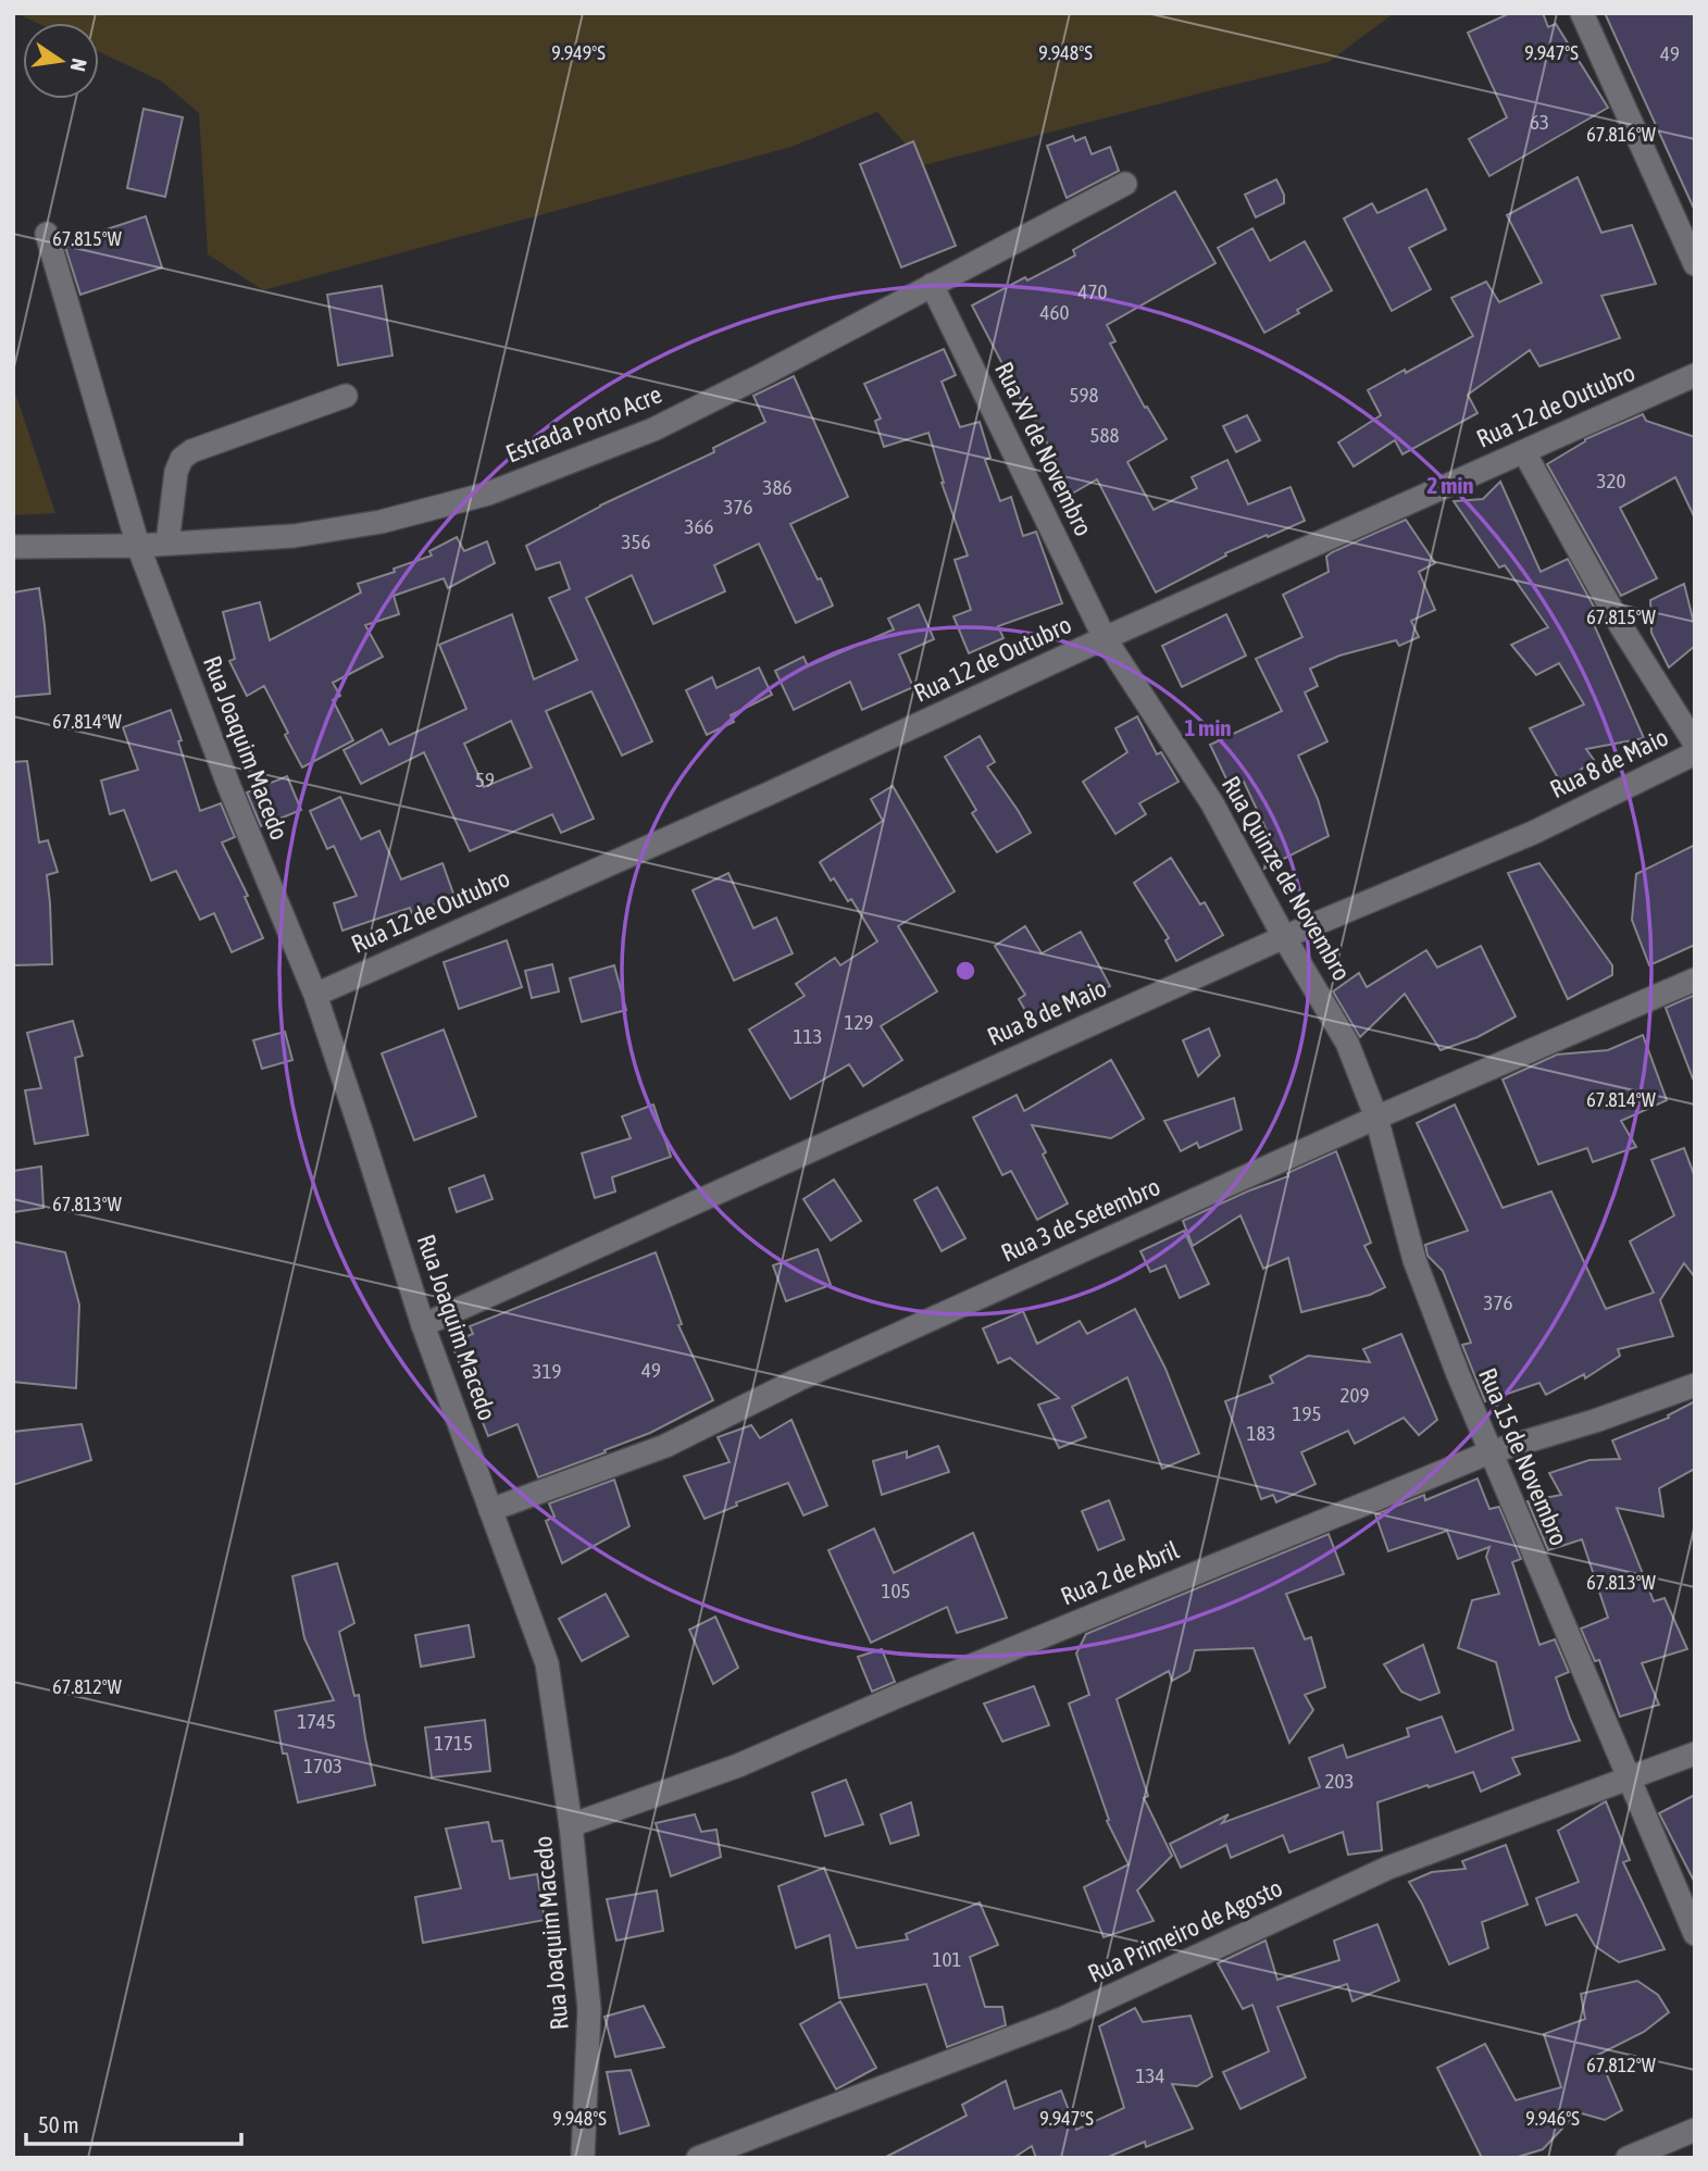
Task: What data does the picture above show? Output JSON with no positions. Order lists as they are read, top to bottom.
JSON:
{
  "streets": {
    "street": [
      "Rua 12 de Outubro",
      "Estrada Porto Acre",
      "Rua XV de Novembro",
      "Rua Joaquim Macedo",
      "Rua 8 de Maio",
      "Rua Quinze de Novembro",
      "Rua 3 de Setembro",
      "Rua 15 de Novembro",
      "Rua 2 de Abril",
      "Rua Primeiro de Agosto"
    ]
  },
  "crossings": [
    ["Rua 12 de Outubro", "Rua XV de Novembro"],
    ["Rua 12 de Outubro", "Rua Joaquim Macedo"],
    ["Rua 12 de Outubro", "Rua Quinze de Novembro"],
    ["Estrada Porto Acre", "Rua XV de Novembro"],
    ["Estrada Porto Acre", "Rua Joaquim Macedo"],
    ["Rua XV de Novembro", "Rua Quinze de Novembro"],
    ["Rua Joaquim Macedo", "Rua 8 de Maio"],
    ["Rua Joaquim Macedo", "Rua 3 de Setembro"],
    ["Rua Joaquim Macedo", "Rua 2 de Abril"],
    ["Rua 8 de Maio", "Rua Quinze de Novembro"],
    ["Rua Quinze de Novembro", "Rua 3 de Setembro"],
    ["Rua Quinze de Novembro", "Rua 15 de Novembro"],
    ["Rua 3 de Setembro", "Rua 15 de Novembro"],
    ["Rua 15 de Novembro", "Rua 2 de Abril"],
    ["Rua 15 de Novembro", "Rua Primeiro de Agosto"]
  ],
  "house_numbers": [
    "49",
    "63",
    "470",
    "460",
    "598",
    "588",
    "320",
    "386",
    "376",
    "366",
    "356",
    "59",
    "129",
    "113",
    "376",
    "49",
    "319",
    "209",
    "195",
    "183",
    "105",
    "1745",
    "1715",
    "1703",
    "203",
    "101",
    "134"
  ],
  "scale_bar": "50 m",
  "north": "right",
  "coordinates": [
    "9.949°S",
    "9.948°S",
    "9.947°S",
    "67.816°W",
    "67.815°W",
    "67.814°W",
    "67.813°W",
    "67.812°W",
    "9.946°S"
  ],
  "rings": ["2 min", "1 min"]
}
